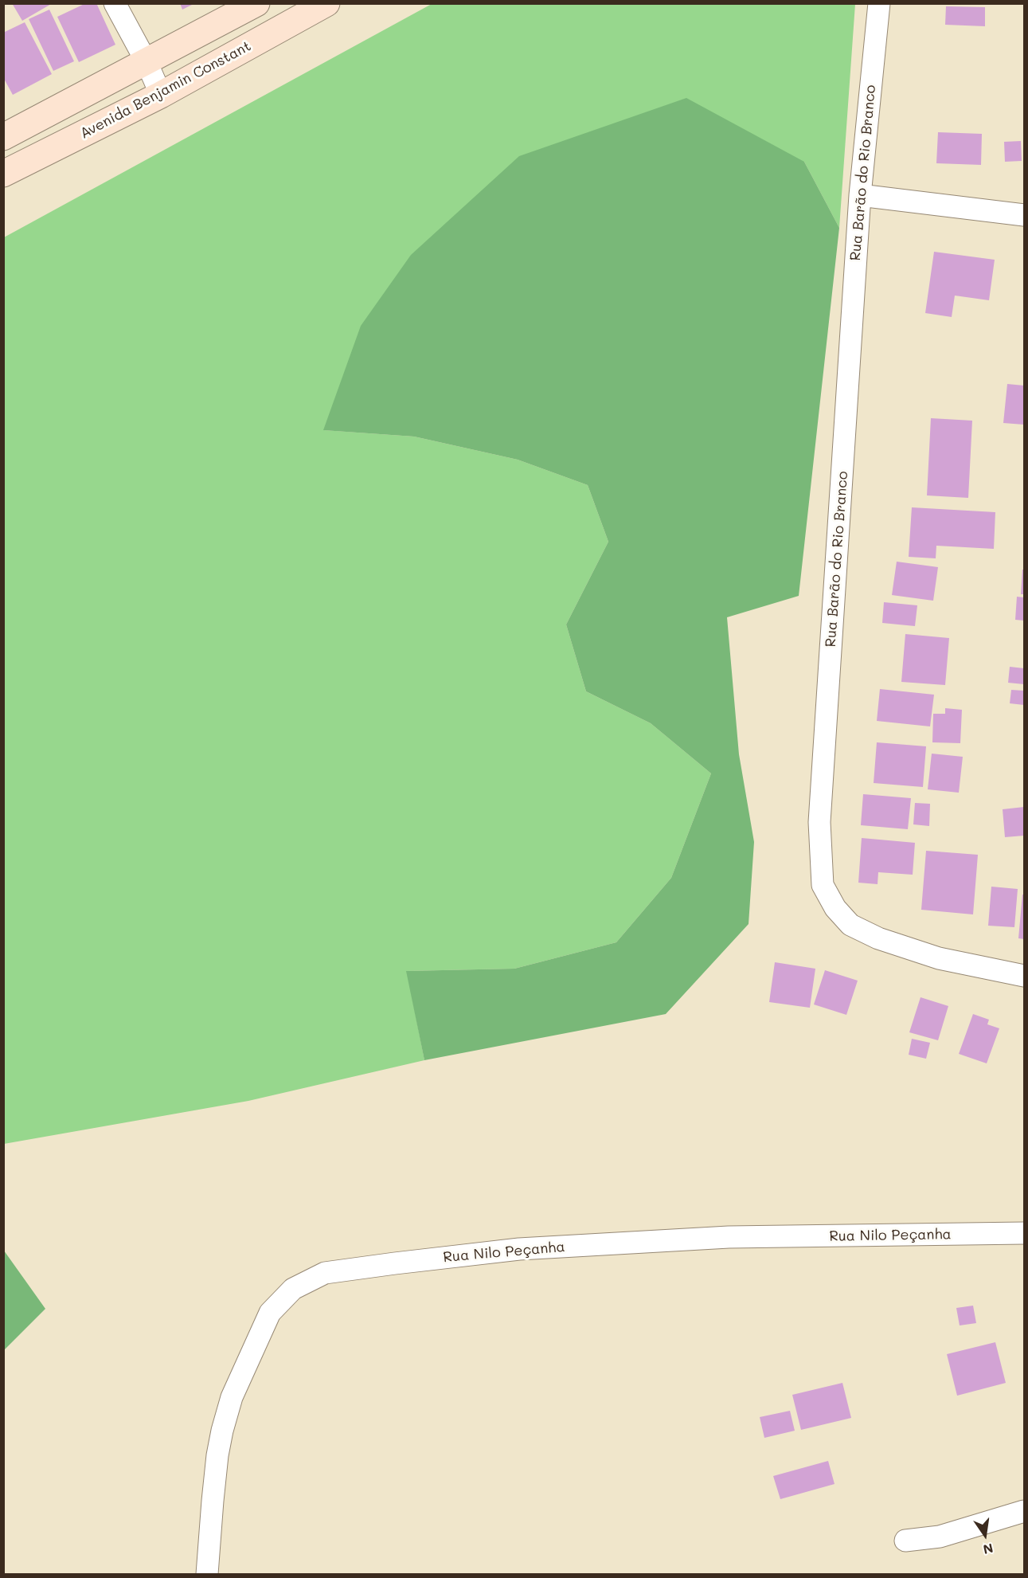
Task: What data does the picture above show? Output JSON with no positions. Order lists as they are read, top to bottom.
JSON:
{
  "streets": {
    "main road": ["Avenida Benjamin Constant"],
    "street": ["Rua Barão do Rio Branco", "Rua Nilo Peçanha"]
  },
  "north": "bottom"
}
